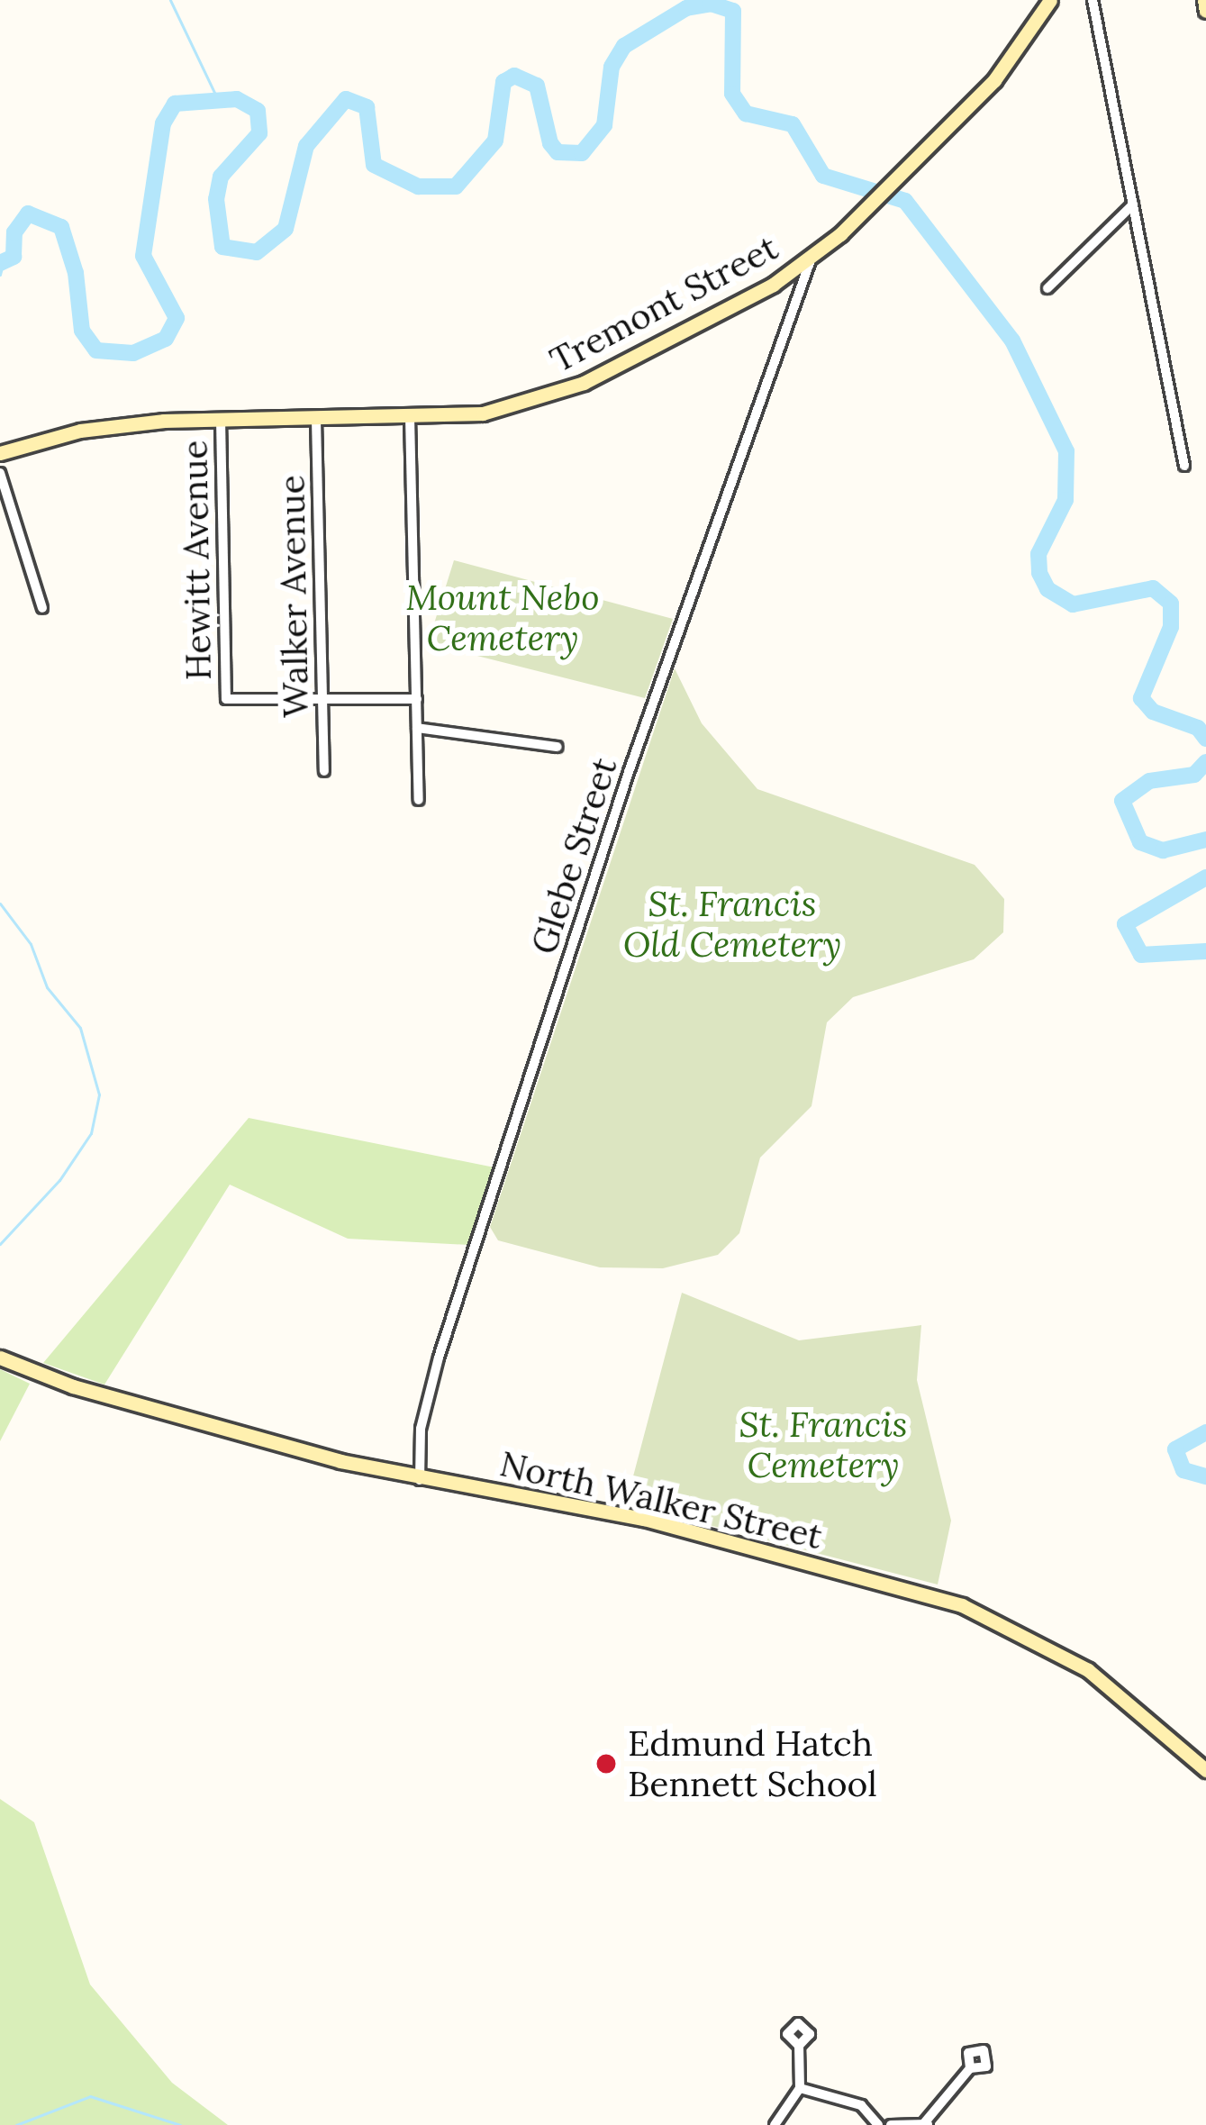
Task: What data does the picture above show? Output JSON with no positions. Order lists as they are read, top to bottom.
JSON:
{
  "streets": {
    "main road": ["Tremont Street", "North Walker Street"],
    "street": ["Hewitt Avenue", "Walker Avenue", "Glebe Street"]
  },
  "crossings": [
    ["Tremont Street", "Hewitt Avenue"],
    ["Tremont Street", "Walker Avenue"],
    ["Tremont Street", "Glebe Street"],
    ["Hewitt Avenue", "Walker Avenue"],
    ["Glebe Street", "North Walker Street"]
  ],
  "parks": ["Mount Nebo Cemetery", "St. Francis Old Cemetery", "St. Francis Cemetery"],
  "places": ["Edmund Hatch Bennett School"]
}
